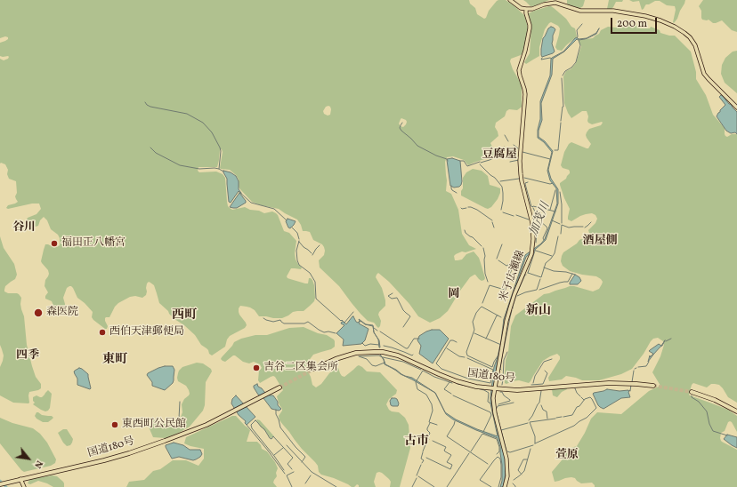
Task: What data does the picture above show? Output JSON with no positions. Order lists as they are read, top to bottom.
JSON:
{
  "streets": {
    "highway": ["国道180号"],
    "main road": ["米子広瀬線"]
  },
  "crossings": [
    ["米子広瀬線", "国道180号"]
  ],
  "districts": [
    "豆腐屋",
    "谷川",
    "酒屋側",
    "岡",
    "新山",
    "西町",
    "四季",
    "東町",
    "古市",
    "萱原"
  ],
  "water": ["加茂川"],
  "places": [
    "福田正八幡宮",
    "森医院",
    "西伯天津郵便局",
    "吉谷二区集会所",
    "東西町公民館"
  ],
  "scale_bar": "200 m",
  "north": "bottom right"
}
